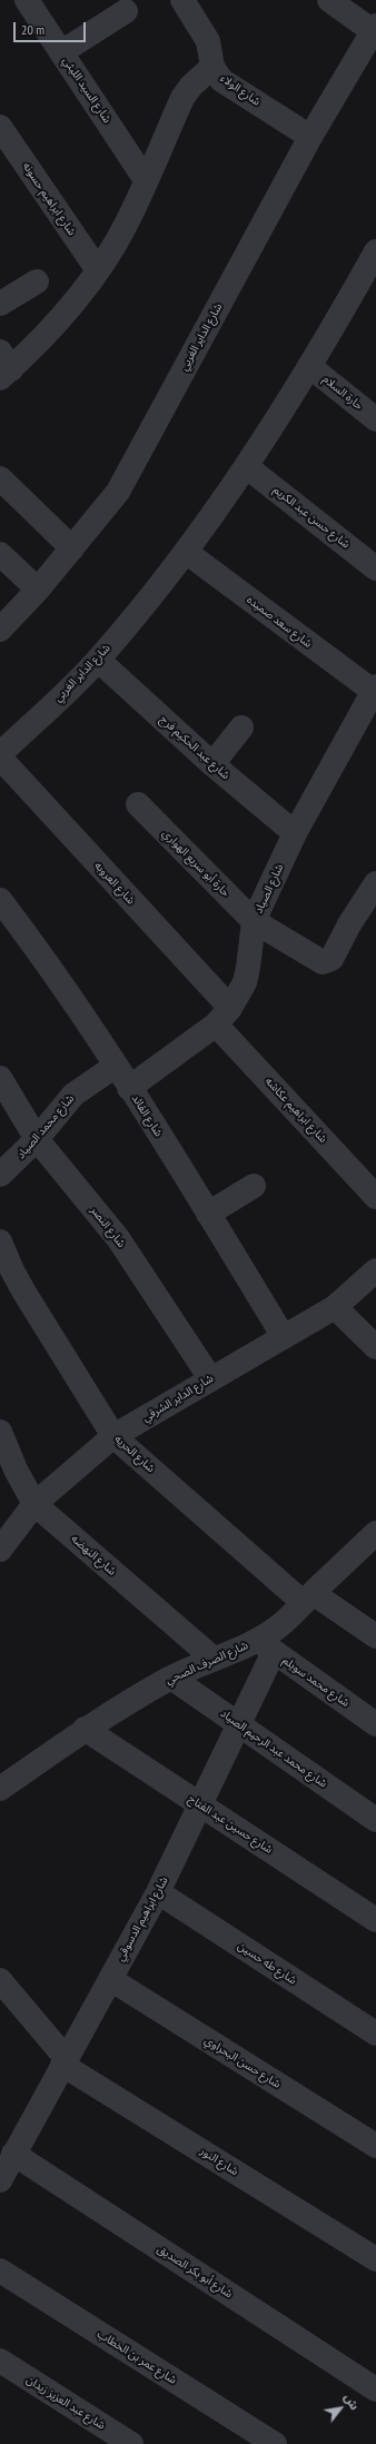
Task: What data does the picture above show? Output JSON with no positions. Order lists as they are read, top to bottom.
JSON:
{
  "streets": {
    "street": [
      "شارع السيد الليثي",
      "شارع الولاء",
      "شارع ابراهيم حسونه",
      "شارع الداير الغربي",
      "حارة السلام",
      "شارع حسن عبد الكريم",
      "شارع سعد صميده",
      "شارع عبد الحكيم فرج",
      "حارة أبو سريع الهواري",
      "شارع العروبه",
      "شارع الصياد",
      "شارع ابراهيم عكاشه",
      "شارع القائد",
      "شارع محمد الصياد",
      "شارع النصر",
      "شارع الداير الشرقي",
      "شارع الحريه",
      "شارع النهضه",
      "شارع الصرف الصحي",
      "شارع محمد سويلم",
      "شارع محمد عبد الرحيم الصياد",
      "شارع حسين عبد الفتاح",
      "شارع ابراهيم الدسوقي",
      "شارع طه حسين",
      "شارع حسن البحراوي",
      "شارع النور",
      "شارع أبو بكر الصديق",
      "شارع عمر بن الخطاب",
      "شارع عبد العزيز زيدان"
    ]
  },
  "crossings": [
    ["شارع الولاء", "شارع الداير الغربي"],
    ["شارع الداير الغربي", "حارة السلام"],
    ["شارع الداير الغربي", "شارع حسن عبد الكريم"],
    ["شارع الداير الغربي", "شارع سعد صميده"],
    ["شارع الداير الغربي", "شارع عبد الحكيم فرج"],
    ["شارع الداير الغربي", "شارع العروبه"],
    ["شارع سعد صميده", "شارع الصياد"],
    ["شارع عبد الحكيم فرج", "شارع الصياد"],
    ["حارة أبو سريع الهواري", "شارع الصياد"],
    ["شارع العروبه", "شارع الصياد"],
    ["شارع العروبه", "شارع ابراهيم عكاشه"],
    ["شارع الصياد", "شارع ابراهيم عكاشه"],
    ["شارع الصياد", "شارع القائد"],
    ["شارع القائد", "شارع محمد الصياد"],
    ["شارع القائد", "شارع الداير الشرقي"],
    ["شارع محمد الصياد", "شارع النصر"],
    ["شارع النصر", "شارع الداير الشرقي"],
    ["شارع الداير الشرقي", "شارع الحريه"],
    ["شارع الداير الشرقي", "شارع النهضه"],
    ["شارع الحريه", "شارع الصرف الصحي"],
    ["شارع النهضه", "شارع الصرف الصحي"],
    ["شارع الصرف الصحي", "شارع محمد سويلم"],
    ["شارع الصرف الصحي", "شارع محمد عبد الرحيم الصياد"],
    ["شارع الصرف الصحي", "شارع حسين عبد الفتاح"],
    ["شارع الصرف الصحي", "شارع ابراهيم الدسوقي"],
    ["شارع محمد سويلم", "شارع ابراهيم الدسوقي"],
    ["شارع محمد عبد الرحيم الصياد", "شارع ابراهيم الدسوقي"],
    ["شارع حسين عبد الفتاح", "شارع ابراهيم الدسوقي"],
    ["شارع ابراهيم الدسوقي", "شارع طه حسين"],
    ["شارع ابراهيم الدسوقي", "شارع حسن البحراوي"],
    ["شارع ابراهيم الدسوقي", "شارع النور"],
    ["شارع ابراهيم الدسوقي", "شارع أبو بكر الصديق"]
  ],
  "scale_bar": "20 m",
  "north": "top right"
}
